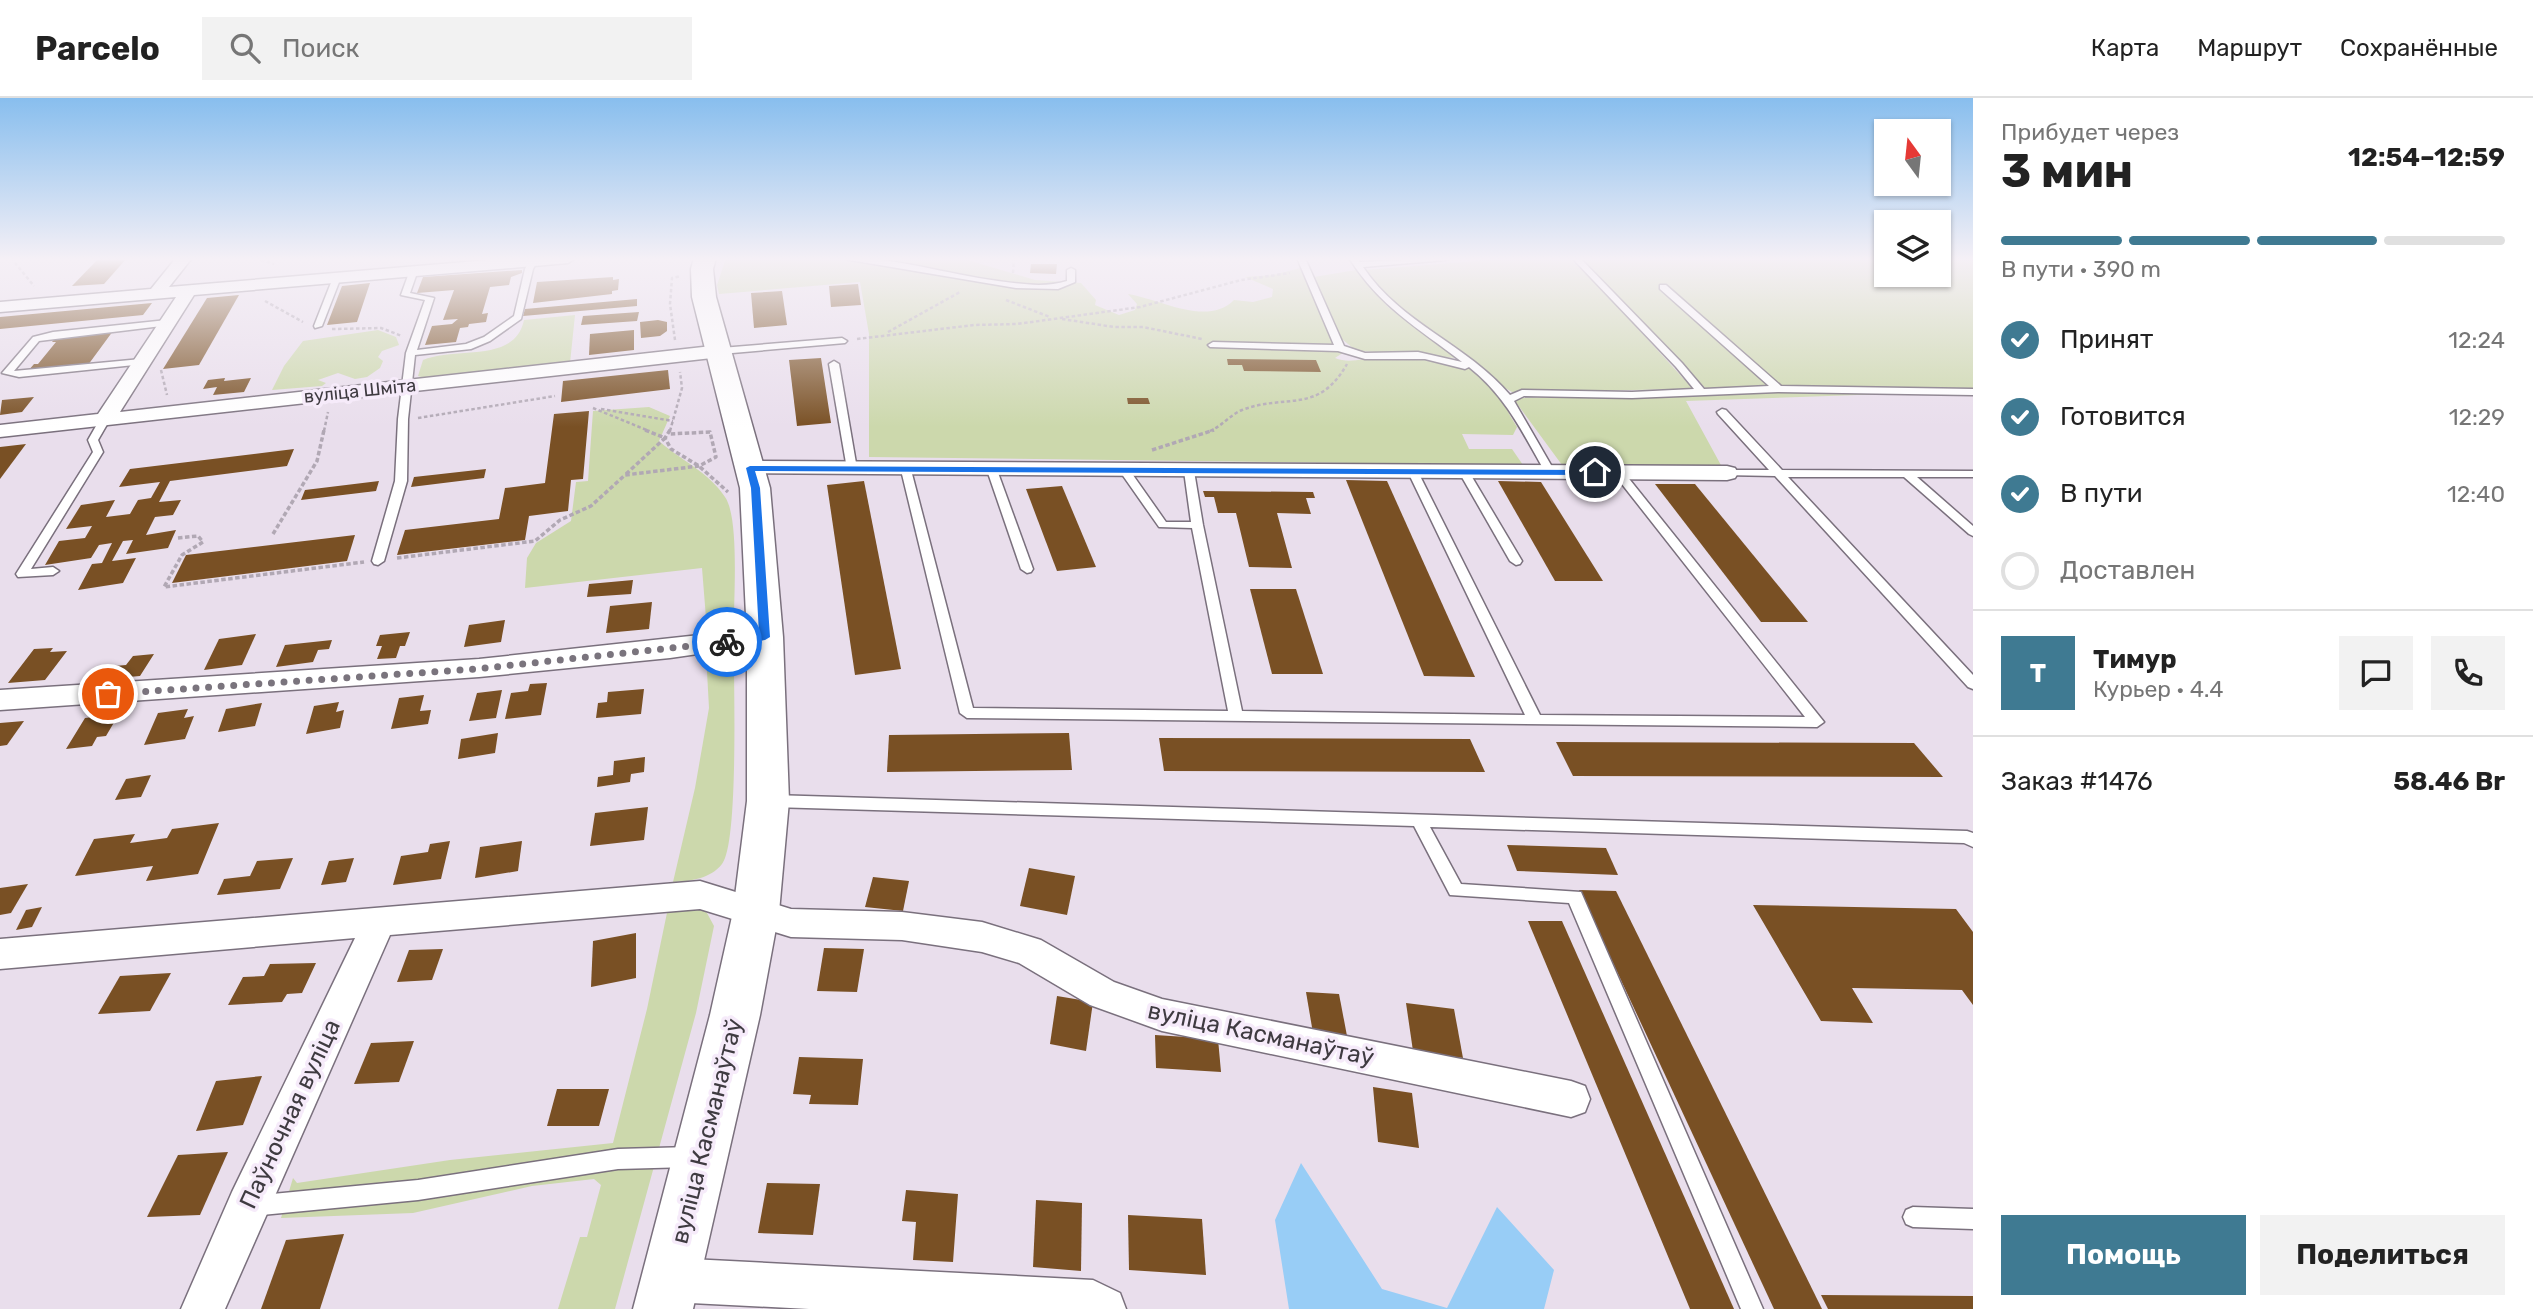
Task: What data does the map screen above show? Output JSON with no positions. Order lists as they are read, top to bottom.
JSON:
{
  "streets": {
    "main road": ["вуліца Касманаўтаў"],
    "street": ["вуліца Шміта", "Паўночная вуліца"]
  },
  "crossings": [
    ["вуліца Шміта", "вуліца Касманаўтаў"]
  ],
  "north": "top",
  "page": {
    "header": "Parcelo",
    "search": "Поиск",
    "nav": ["Карта", "Маршрут", "Сохранённые"],
    "heading": ["3 мин", "Прибудет через", "12:54–12:59"],
    "panel": [
      "Тимур",
      "Курьер · 4.4",
      "Заказ #1476",
      "58.46 Br"
    ],
    "bar": "В пути · 390 m",
    "list": [
      ["Принят", "12:24"],
      ["Готовится", "12:29"],
      ["В пути", "12:40"],
      "Доставлен"
    ],
    "round": "Т",
    "buttons": ["Помощь", "Поделиться"]
  }
}
